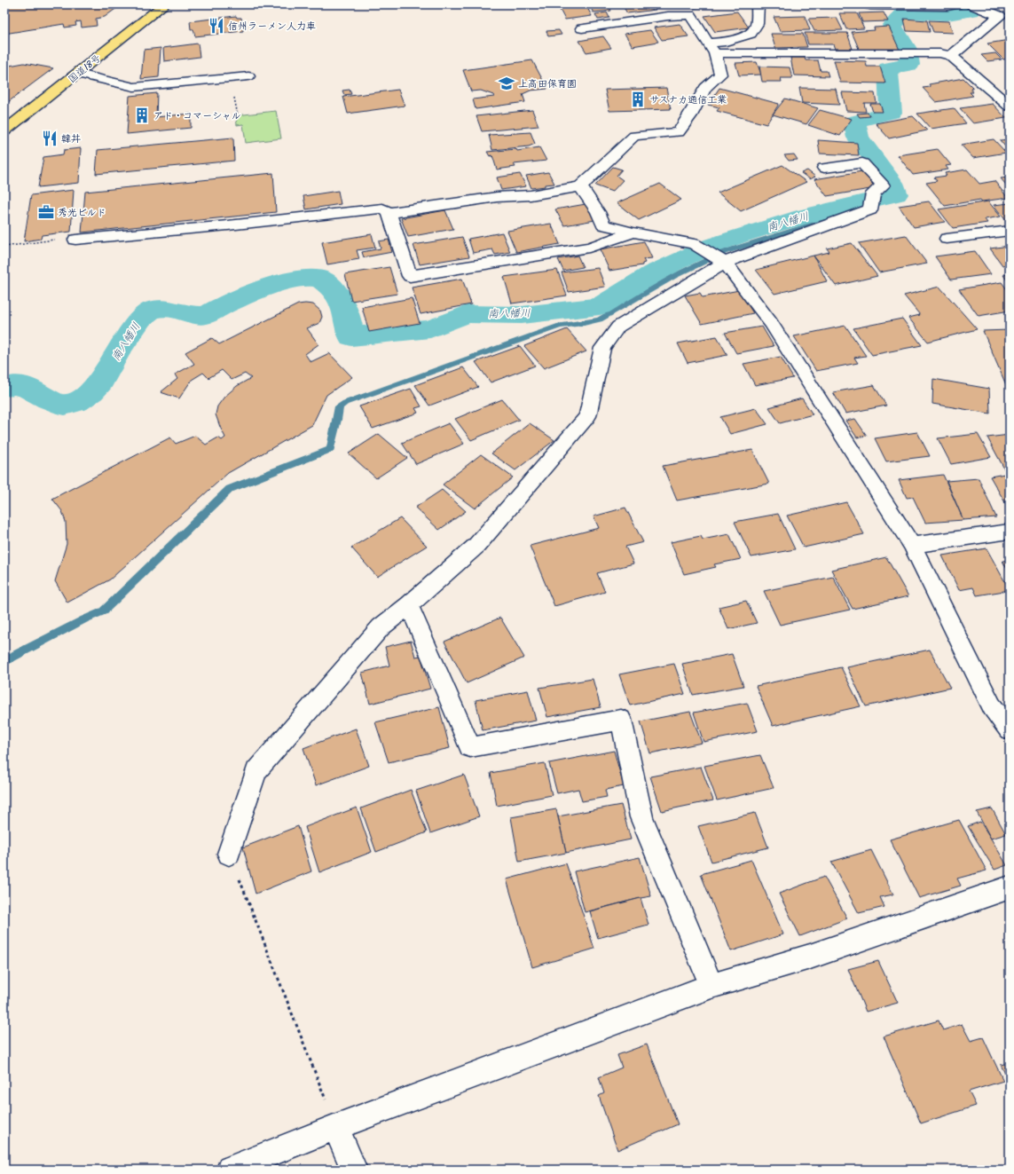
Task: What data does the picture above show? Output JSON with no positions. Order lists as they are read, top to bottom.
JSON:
{
  "streets": {
    "highway": ["国道18号"]
  },
  "water": ["南八幡川"],
  "places": {
    "restaurant": ["信州ラーメン人力車", "韓丼"],
    "school or university": ["上高田保育園"],
    "building": ["サスナカ通信工業", "アド・コマーシャル"],
    "office": ["秀光ビルド"]
  }
}
